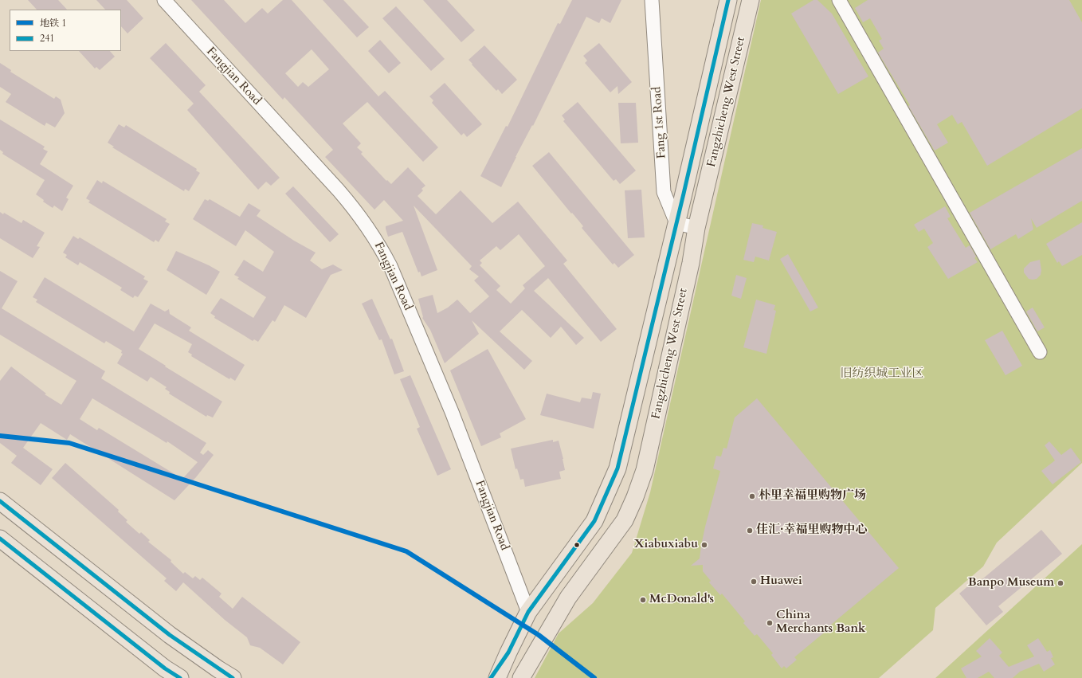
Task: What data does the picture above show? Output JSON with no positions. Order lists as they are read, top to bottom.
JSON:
{
  "streets": {
    "main road": ["Fangzhicheng West Street"],
    "street": ["Fangjian Road", "Fang 1st Road"]
  },
  "crossings": [
    ["Fangjian Road", "Fangzhicheng West Street"],
    ["Fangzhicheng West Street", "Fang 1st Road"]
  ],
  "parks": ["旧纺织城工业区"],
  "places": [
    "朴里幸福里购物广场",
    "佳汇·幸福里购物中心",
    "Xiabuxiabu",
    "Huawei",
    "Banpo Museum",
    "McDonald's",
    "China Merchants Bank"
  ],
  "lines": ["transit line 241", "metro line 1"],
  "legend": ["地铁 1", "241"]
}
